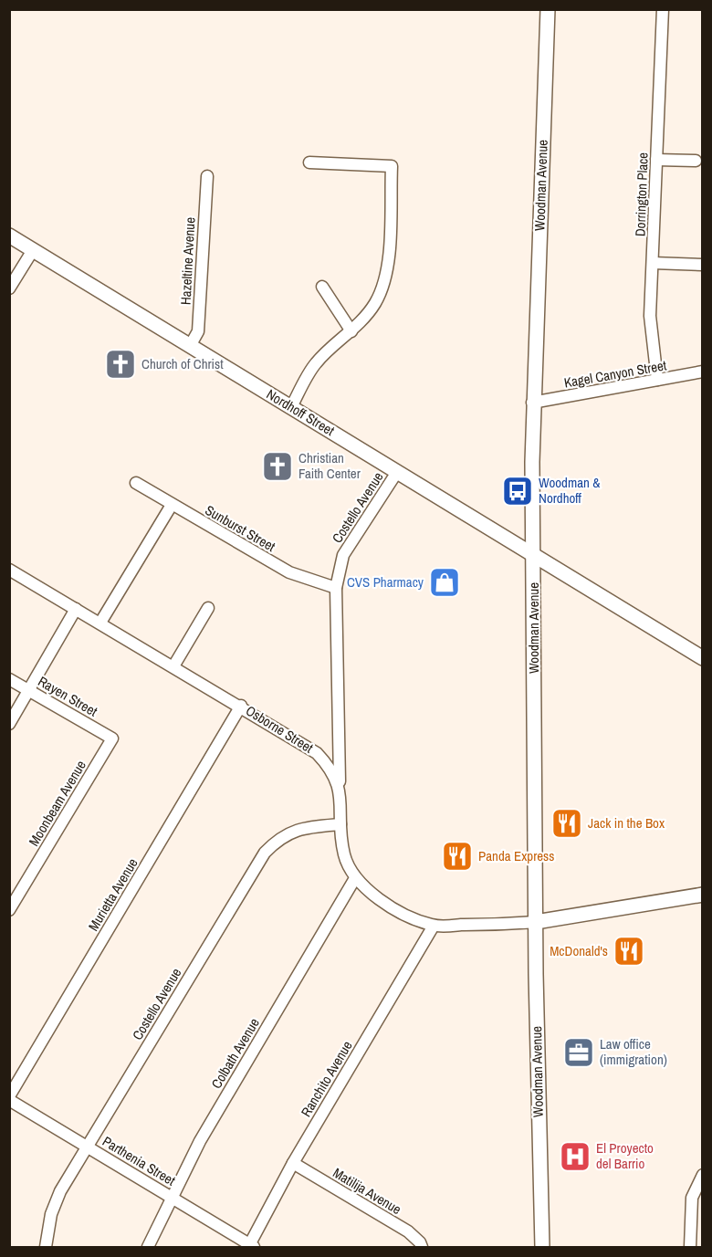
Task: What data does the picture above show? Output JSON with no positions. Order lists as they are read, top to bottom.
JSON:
{
  "streets": {
    "main road": ["Woodman Avenue", "Nordhoff Street", "Osborne Street"],
    "street": [
      "Dorrington Place",
      "Hazeltine Avenue",
      "Kagel Canyon Street",
      "Costello Avenue",
      "Sunburst Street",
      "Rayen Street",
      "Moonbeam Avenue",
      "Murietta Avenue",
      "Colbath Avenue",
      "Ranchito Avenue",
      "Parthenia Street",
      "Matilija Avenue"
    ]
  },
  "crossings": [
    ["Woodman Avenue", "Kagel Canyon Street"],
    ["Woodman Avenue", "Nordhoff Street"],
    ["Woodman Avenue", "Osborne Street"],
    ["Dorrington Place", "Kagel Canyon Street"],
    ["Hazeltine Avenue", "Nordhoff Street"],
    ["Nordhoff Street", "Costello Avenue"],
    ["Costello Avenue", "Sunburst Street"],
    ["Costello Avenue", "Osborne Street"],
    ["Costello Avenue", "Parthenia Street"],
    ["Rayen Street", "Moonbeam Avenue"],
    ["Osborne Street", "Murietta Avenue"],
    ["Osborne Street", "Colbath Avenue"],
    ["Osborne Street", "Ranchito Avenue"],
    ["Murietta Avenue", "Parthenia Street"],
    ["Colbath Avenue", "Parthenia Street"],
    ["Ranchito Avenue", "Parthenia Street"],
    ["Ranchito Avenue", "Matilija Avenue"]
  ],
  "places": {
    "church": ["Church of Christ", "Christian Faith Center"],
    "bus stop": ["Woodman & Nordhoff"],
    "shop": ["CVS Pharmacy"],
    "restaurant": ["Jack in the Box", "Panda Express", "McDonald's"],
    "office": ["Law office (immigration)"],
    "hospital": ["El Proyecto del Barrio"]
  }
}
